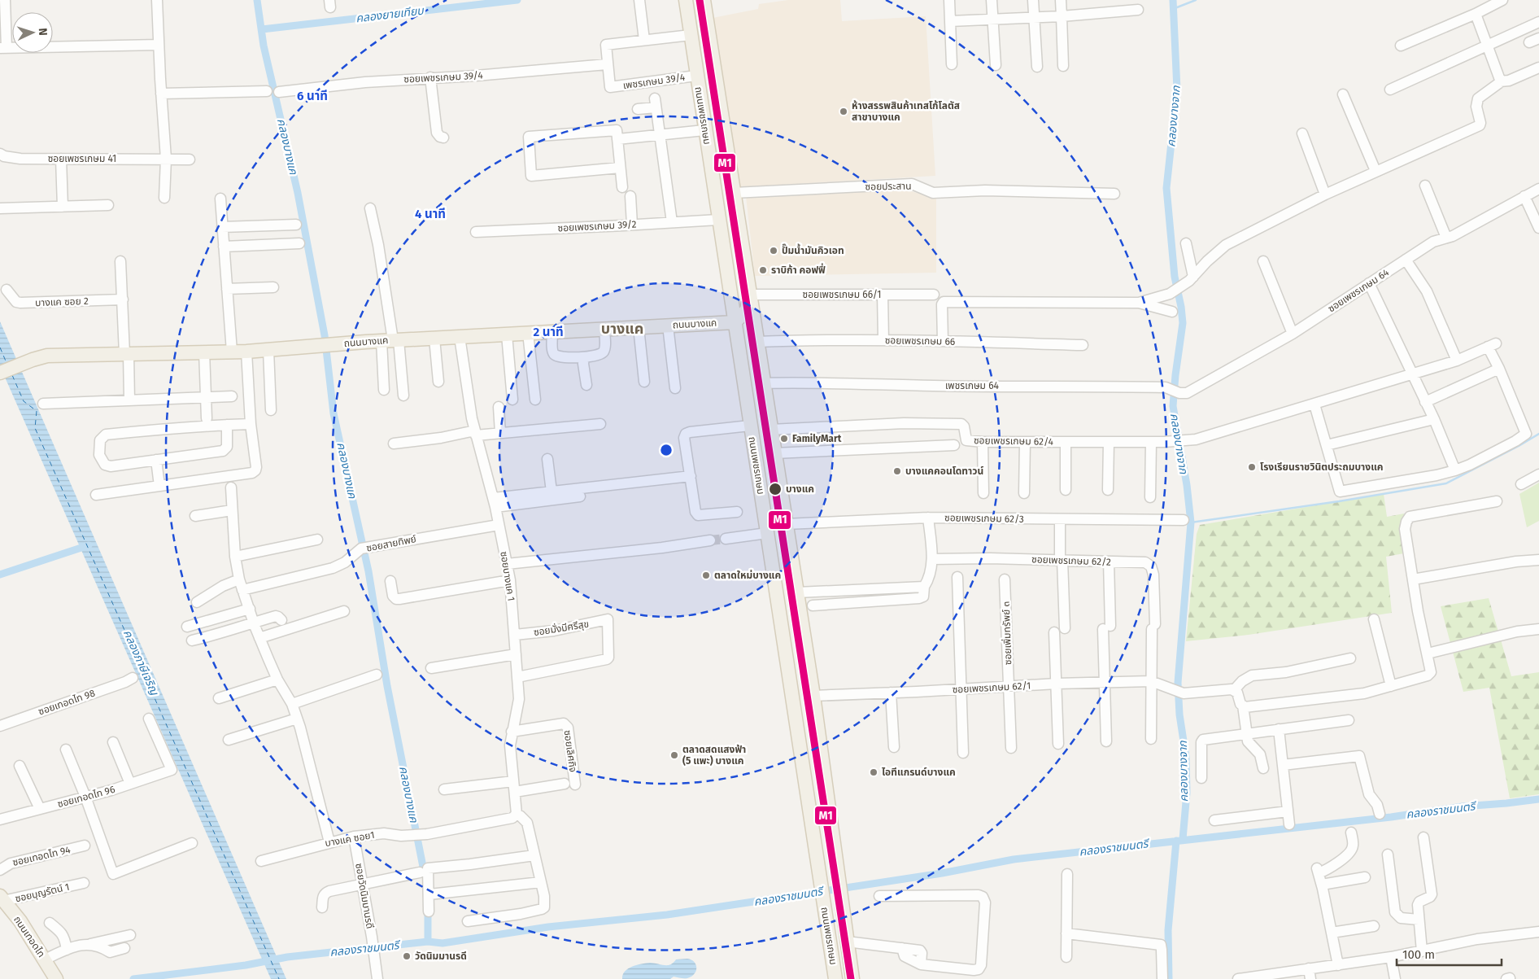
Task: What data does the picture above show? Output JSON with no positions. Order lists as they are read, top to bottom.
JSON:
{
  "streets": {
    "main road": ["ถนนเพชรเกษม", "ถนนบางแค", "ถนนเทอดไท"],
    "street": [
      "ซอยเพชรเกษม 39/4",
      "เพชรเกษม 39/4",
      "ซอยเพชรเกษม 41",
      "ซอยประสาน",
      "ซอยเพชรเกษม 39/2",
      "ซอยเพชรเกษม 64",
      "ซอยเพชรเกษม 66/1",
      "บางแค ซอย 2",
      "ซอยเพชรเกษม 66",
      "เพชรเกษม 64",
      "ซอยเพชรเกษม 62/4",
      "ซอยเพชรเกษม 62/3",
      "ซอยสายทิพย์",
      "ซอยเพชรเกษม 62/2",
      "ซอยบางแค 1",
      "ซอยมั่งมีศรีสุข",
      "ซอยเพิ่มทรัพย์ ๓",
      "ซอยเพชรเกษม 62/1",
      "ซอยเทอดไท 98",
      "ซอยเลิศกิจ",
      "ซอยเทอดไท 96",
      "บางแค ซอย1",
      "ซอยเทอดไท 94",
      "ซอยบุญรัตน์ 1",
      "ซอยวัดนิมมานรดี"
    ]
  },
  "crossings": [
    ["ซอยเพชรเกษม 39/4", "เพชรเกษม 39/4"],
    ["เพชรเกษม 39/4", "ถนนเพชรเกษม"],
    ["ถนนเพชรเกษม", "ซอยประสาน"],
    ["ถนนเพชรเกษม", "ซอยเพชรเกษม 39/2"],
    ["ถนนเพชรเกษม", "ซอยเพชรเกษม 66/1"],
    ["ถนนเพชรเกษม", "ถนนบางแค"],
    ["ถนนเพชรเกษม", "ซอยเพชรเกษม 66"],
    ["ถนนเพชรเกษม", "เพชรเกษม 64"],
    ["ถนนเพชรเกษม", "ซอยเพชรเกษม 62/4"],
    ["ถนนเพชรเกษม", "ซอยเพชรเกษม 62/3"],
    ["ถนนเพชรเกษม", "ซอยเพชรเกษม 62/1"],
    ["ซอยเพชรเกษม 64", "เพชรเกษม 64"],
    ["ถนนบางแค", "ซอยบางแค 1"],
    ["ซอยสายทิพย์", "ซอยบางแค 1"],
    ["ซอยเพชรเกษม 62/2", "ซอยเพชรเกษม 62/1"],
    ["ซอยบางแค 1", "ซอยมั่งมีศรีสุข"],
    ["ซอยบางแค 1", "ซอยเลิศกิจ"],
    ["ซอยบางแค 1", "บางแค ซอย1"],
    ["ซอยเพิ่มทรัพย์ ๓", "ซอยเพชรเกษม 62/1"],
    ["บางแค ซอย1", "ซอยวัดนิมมานรดี"],
    ["ซอยบุญรัตน์ 1", "ถนนเทอดไท"]
  ],
  "districts": ["บางแค"],
  "water": [
    "คลองยายเทียบ",
    "คลองบางจาก",
    "คลองบางแค",
    "คลองภาษีเจริญ",
    "คลองราชมนตรี"
  ],
  "places": [
    "ห้างสรรพสินค้าเทสโก้โลตัส สาขาบางแค",
    "ปั๊มน้ำมันคิวเอท",
    "ราบิก้า คอฟฟี่",
    "FamilyMart",
    "โรงเรียนราชวินิตประถมบางแค",
    "บางแคคอนโดทาวน์",
    "บางแค",
    "ตลาดใหม่บางแค",
    "ตลาดสดแสงฟ้า (5 แพะ) บางแค",
    "ไอทีแกรนด์บางแค",
    "วัดนิมมานรดี"
  ],
  "lines": ["transit line M1"],
  "scale_bar": "100 m",
  "north": "right",
  "rings": ["6 นาที", "4 นาที", "2 นาที"]
}
